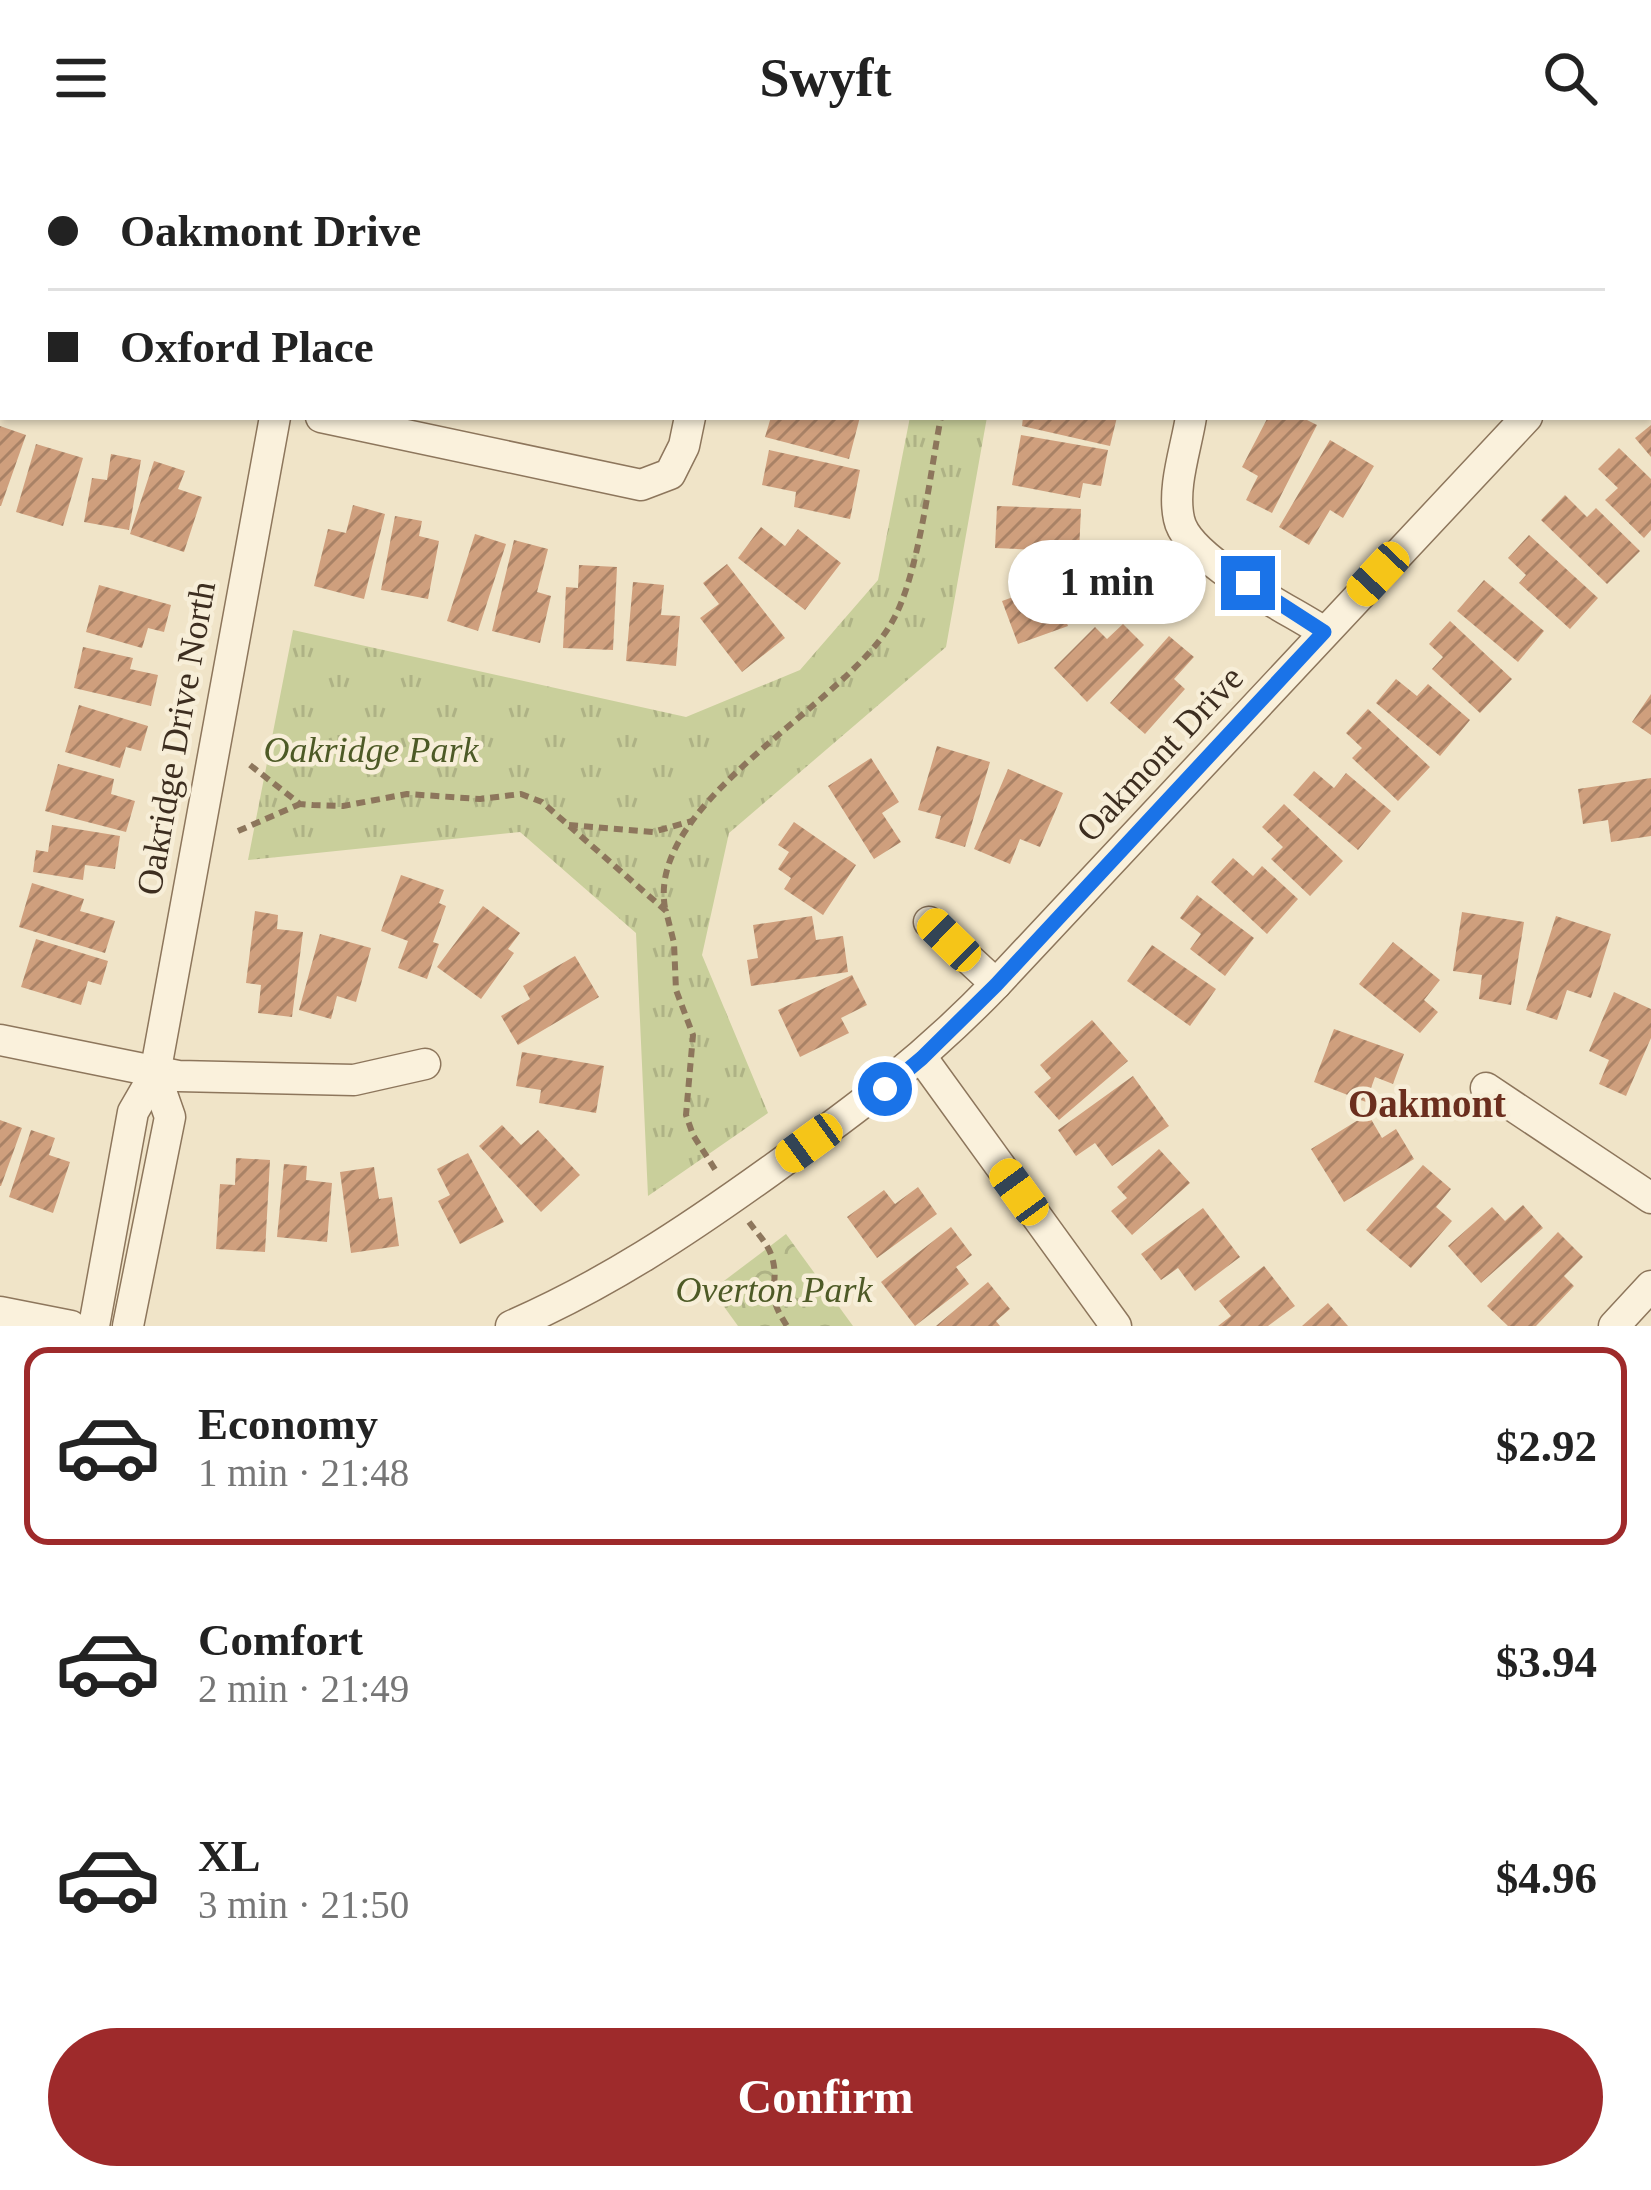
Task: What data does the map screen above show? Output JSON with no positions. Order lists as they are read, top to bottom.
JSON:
{
  "streets": {
    "street": ["Oakridge Drive North", "Oakmont Drive"]
  },
  "districts": ["Oakmont"],
  "parks": ["Oakridge Park", "Overton Park"],
  "page": {
    "header": "Swyft",
    "banner": ["Oakmont Drive", "Oxford Place"],
    "bubble": "1 min",
    "list": [
      {
        "name": "Economy",
        "note": "1 min · 21:48",
        "value": "$2.92"
      },
      {
        "name": "Comfort",
        "note": "2 min · 21:49",
        "value": "$3.94"
      },
      {
        "name": "XL",
        "note": "3 min · 21:50",
        "value": "$4.96"
      }
    ],
    "buttons": "Confirm"
  }
}
